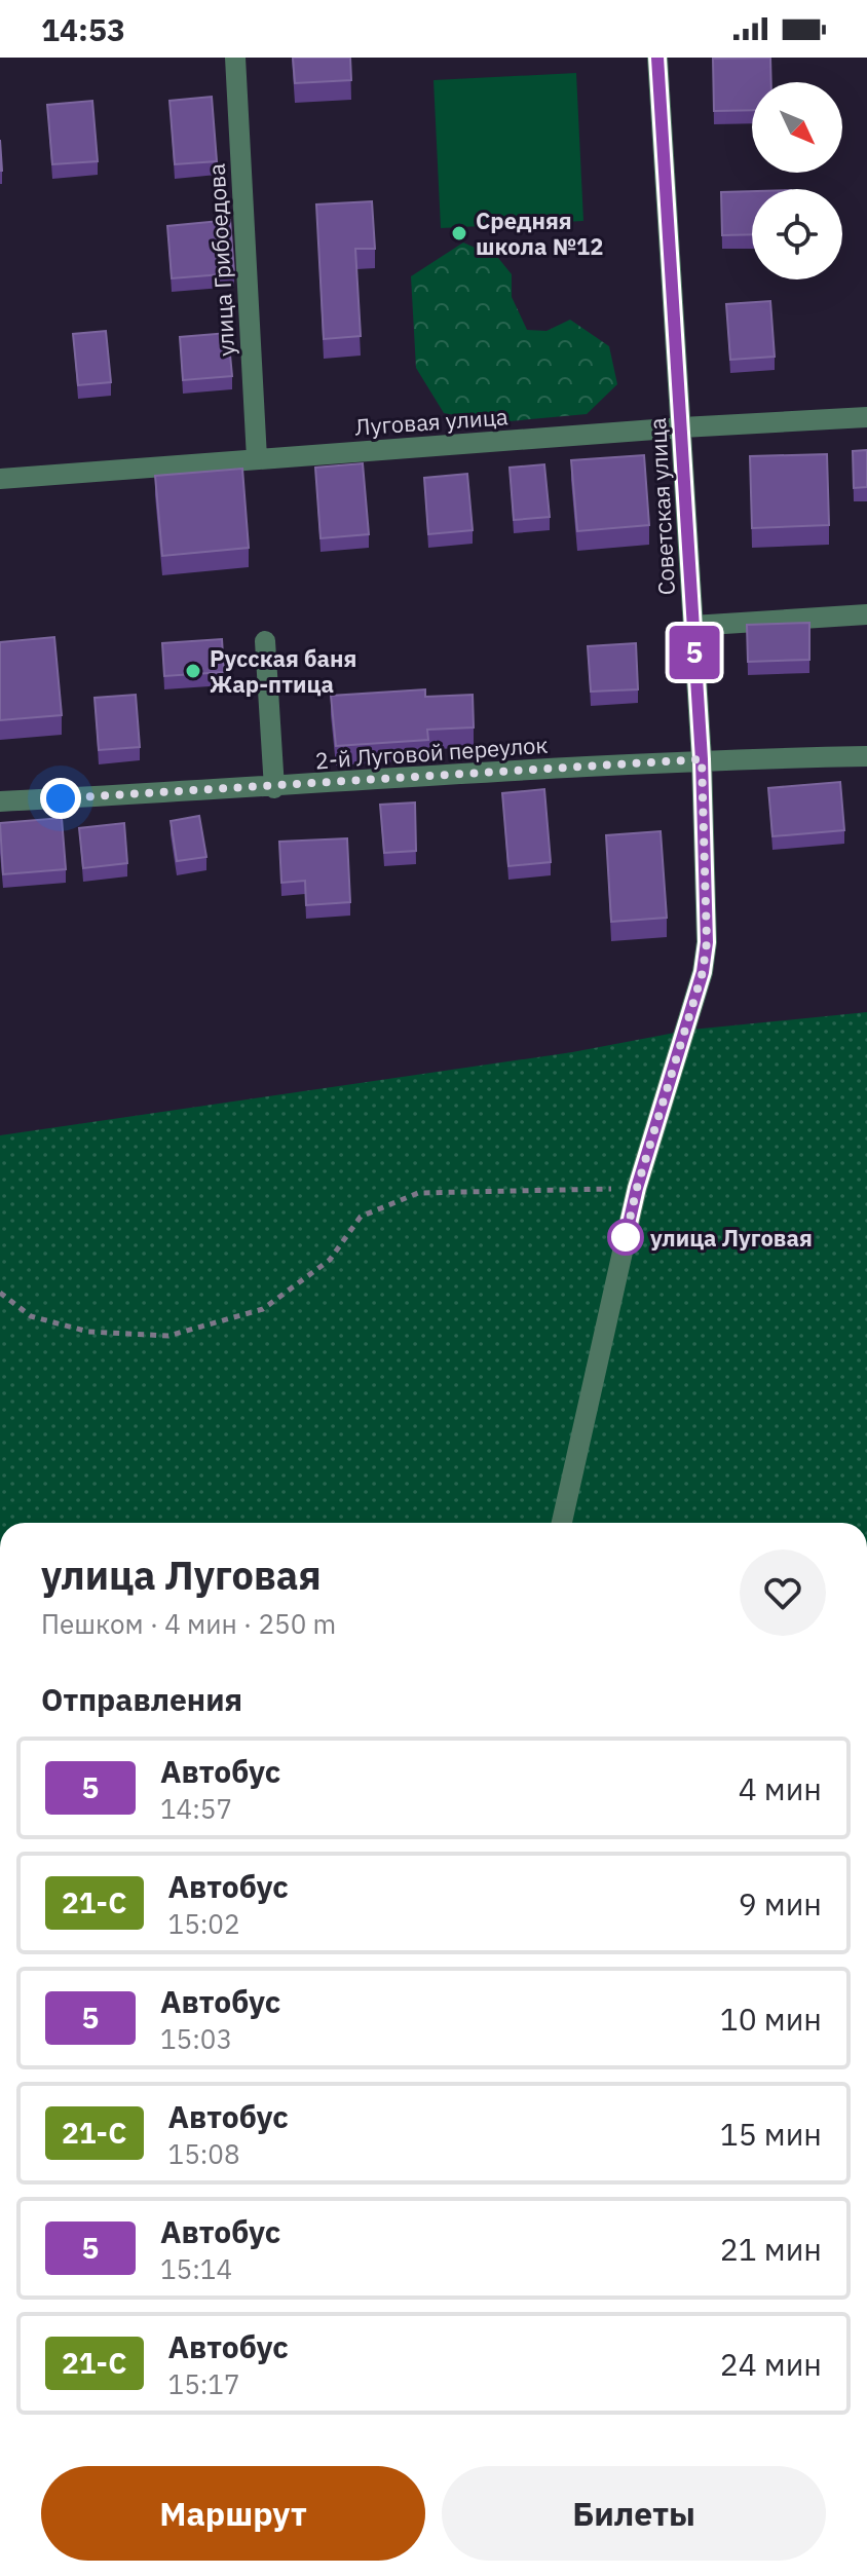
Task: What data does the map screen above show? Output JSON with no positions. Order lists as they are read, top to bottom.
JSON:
{
  "streets": {
    "street": [
      "улица Грибоедова",
      "Луговая улица",
      "Советская улица",
      "2-й Луговой переулок"
    ]
  },
  "crossings": [
    ["улица Грибоедова", "Луговая улица"],
    ["Луговая улица", "Советская улица"],
    ["Советская улица", "2-й Луговой переулок"]
  ],
  "places": ["Средняя школа №12", "Русская баня Жар-птица", "улица Луговая"],
  "lines": ["bus line 5"],
  "north": "bottom right",
  "page": {
    "status": "14:53",
    "on_map": "5",
    "heading": [
      ["улица Луговая", "Пешком · 4 мин · 250 m"],
      "Отправления"
    ],
    "list": [
      {
        "mark": "5",
        "name": "Автобус",
        "note": "14:57",
        "value": "4 мин"
      },
      {
        "mark": "21-С",
        "name": "Автобус",
        "note": "15:02",
        "value": "9 мин"
      },
      {
        "mark": "5",
        "name": "Автобус",
        "note": "15:03",
        "value": "10 мин"
      },
      {
        "mark": "21-С",
        "name": "Автобус",
        "note": "15:08",
        "value": "15 мин"
      },
      {
        "mark": "5",
        "name": "Автобус",
        "note": "15:14",
        "value": "21 мин"
      },
      {
        "mark": "21-С",
        "name": "Автобус",
        "note": "15:17",
        "value": "24 мин"
      }
    ],
    "buttons": ["Маршрут", "Билеты"]
  }
}
